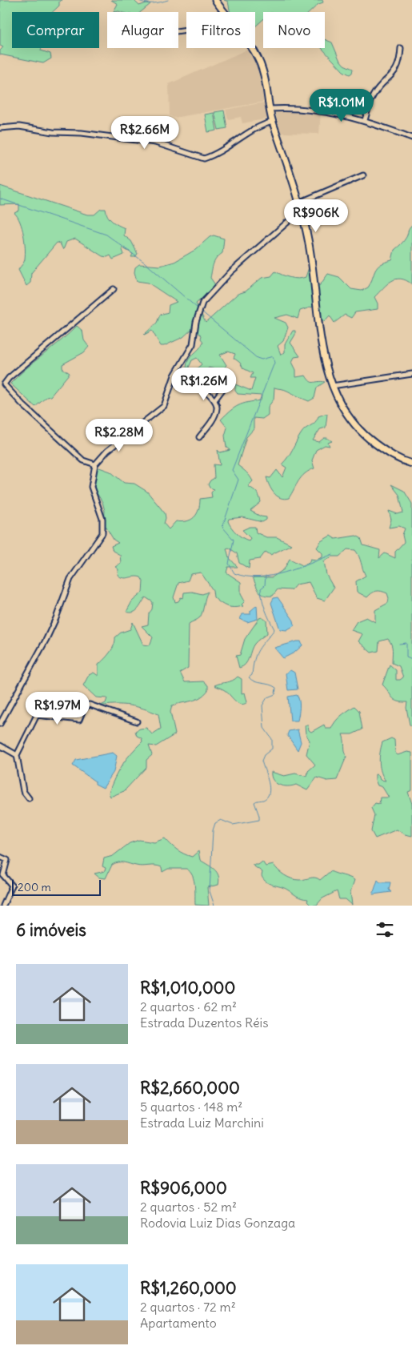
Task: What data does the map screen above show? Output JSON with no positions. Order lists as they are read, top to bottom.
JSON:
{
  "scale_bar": "200 m",
  "page": {
    "chip": [
      "Comprar",
      "Alugar",
      "Filtros",
      "Novo"
    ],
    "price": [
      "R$1.01M",
      "R$2.66M",
      "R$906K",
      "R$1.26M",
      "R$2.28M",
      "R$1.97M"
    ],
    "scale": "200 m",
    "heading": "6 imóveis",
    "list": [
      {
        "name": "R$1,010,000",
        "note": "2 quartos · 62 m² · Estrada Duzentos Réis"
      },
      {
        "name": "R$2,660,000",
        "note": "5 quartos · 148 m² · Estrada Luiz Marchini"
      },
      {
        "name": "R$906,000",
        "note": "2 quartos · 52 m² · Rodovia Luiz Dias Gonzaga"
      },
      {
        "name": "R$1,260,000",
        "note": "2 quartos · 72 m² · Apartamento"
      }
    ]
  }
}
